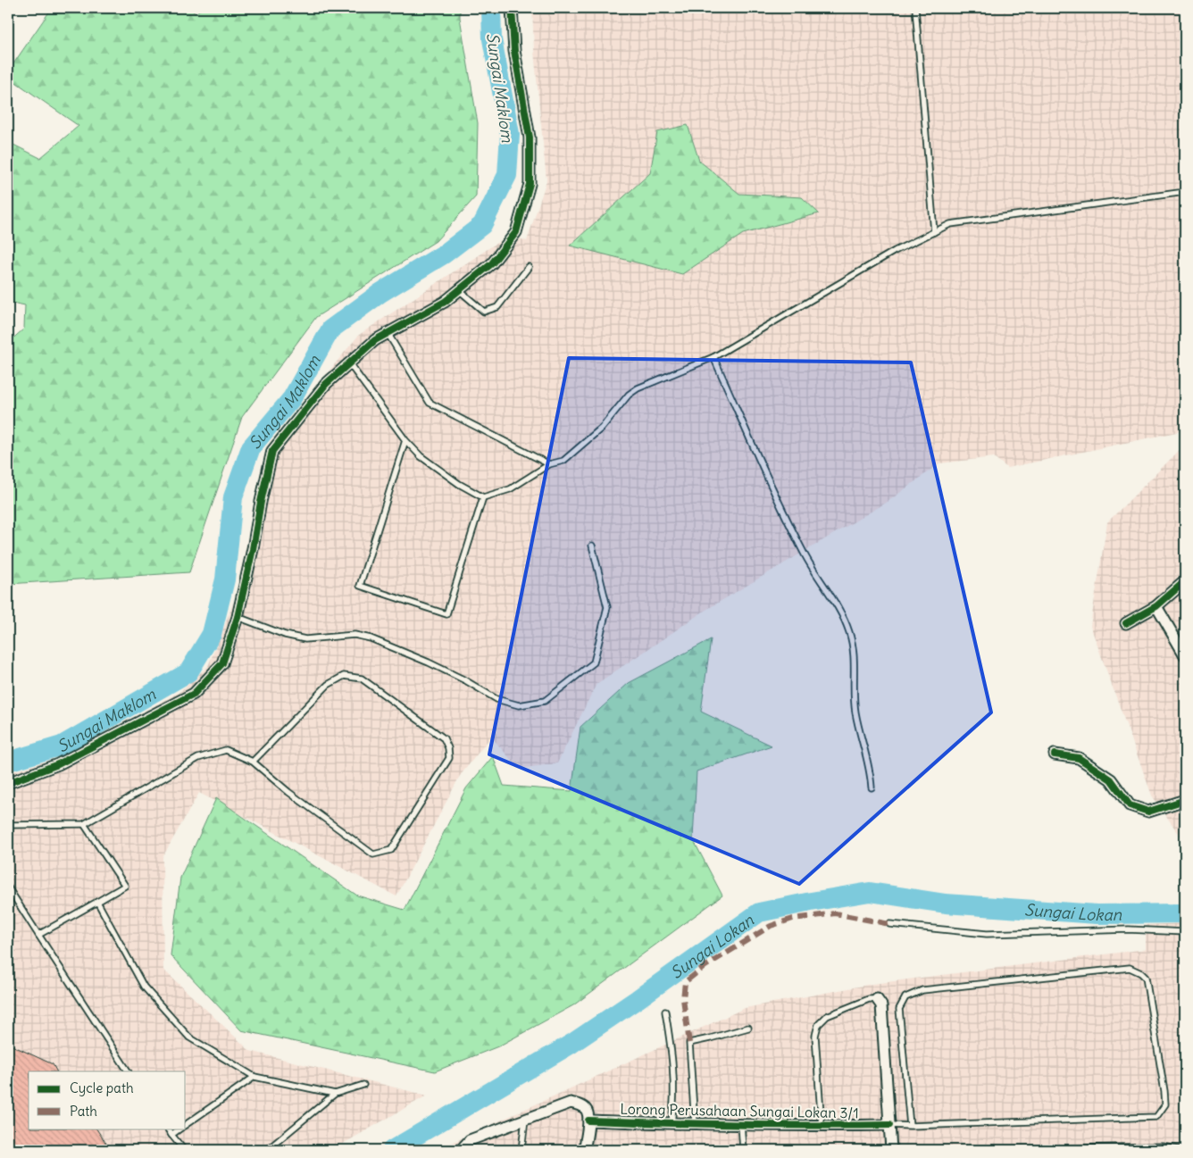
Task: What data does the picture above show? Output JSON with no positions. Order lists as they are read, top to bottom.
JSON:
{
  "streets": {
    "street": ["Lorong Perusahaan Sungai Lokan 3/1"]
  },
  "water": ["Sungai Maklom", "Sungai Lokan"],
  "legend": ["Cycle path", "Path"]
}
